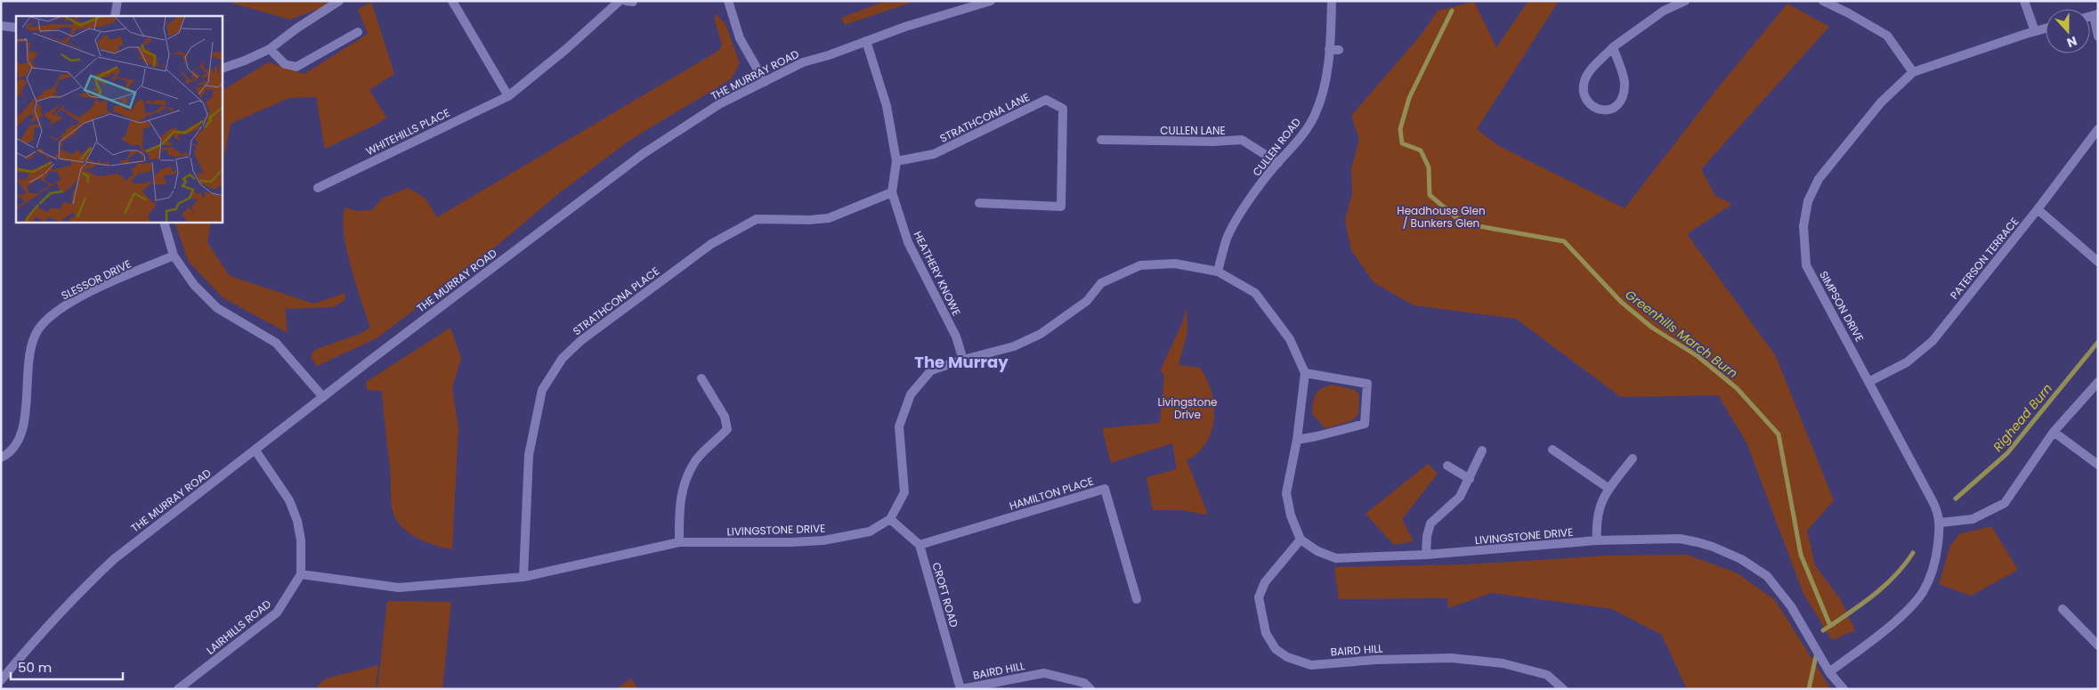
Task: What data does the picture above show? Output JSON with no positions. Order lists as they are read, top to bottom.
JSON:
{
  "streets": {
    "street": [
      "THE MURRAY ROAD",
      "STRATHCONA LANE",
      "CULLEN LANE",
      "WHITEHILLS PLACE",
      "CULLEN ROAD",
      "PATERSON TERRACE",
      "HEATHERY KNOWE",
      "SLESSOR DRIVE",
      "STRATHCONA PLACE",
      "SIMPSON DRIVE",
      "HAMILTON PLACE",
      "LIVINGSTONE DRIVE",
      "CROFT ROAD",
      "LAIRHILLS ROAD",
      "BAIRD HILL"
    ]
  },
  "crossings": [
    ["THE MURRAY ROAD", "HEATHERY KNOWE"],
    ["STRATHCONA LANE", "HEATHERY KNOWE"],
    ["CULLEN LANE", "CULLEN ROAD"],
    ["PATERSON TERRACE", "SIMPSON DRIVE"],
    ["HEATHERY KNOWE", "STRATHCONA PLACE"],
    ["STRATHCONA PLACE", "LIVINGSTONE DRIVE"],
    ["SIMPSON DRIVE", "LIVINGSTONE DRIVE"],
    ["HAMILTON PLACE", "CROFT ROAD"],
    ["LIVINGSTONE DRIVE", "LAIRHILLS ROAD"],
    ["LIVINGSTONE DRIVE", "BAIRD HILL"],
    ["CROFT ROAD", "BAIRD HILL"]
  ],
  "districts": ["The Murray"],
  "water": ["Greenhills March Burn", "Righead Burn"],
  "parks": ["Headhouse Glen / Bunkers Glen", "Livingstone Drive"],
  "scale_bar": "50 m",
  "north": "bottom"
}
